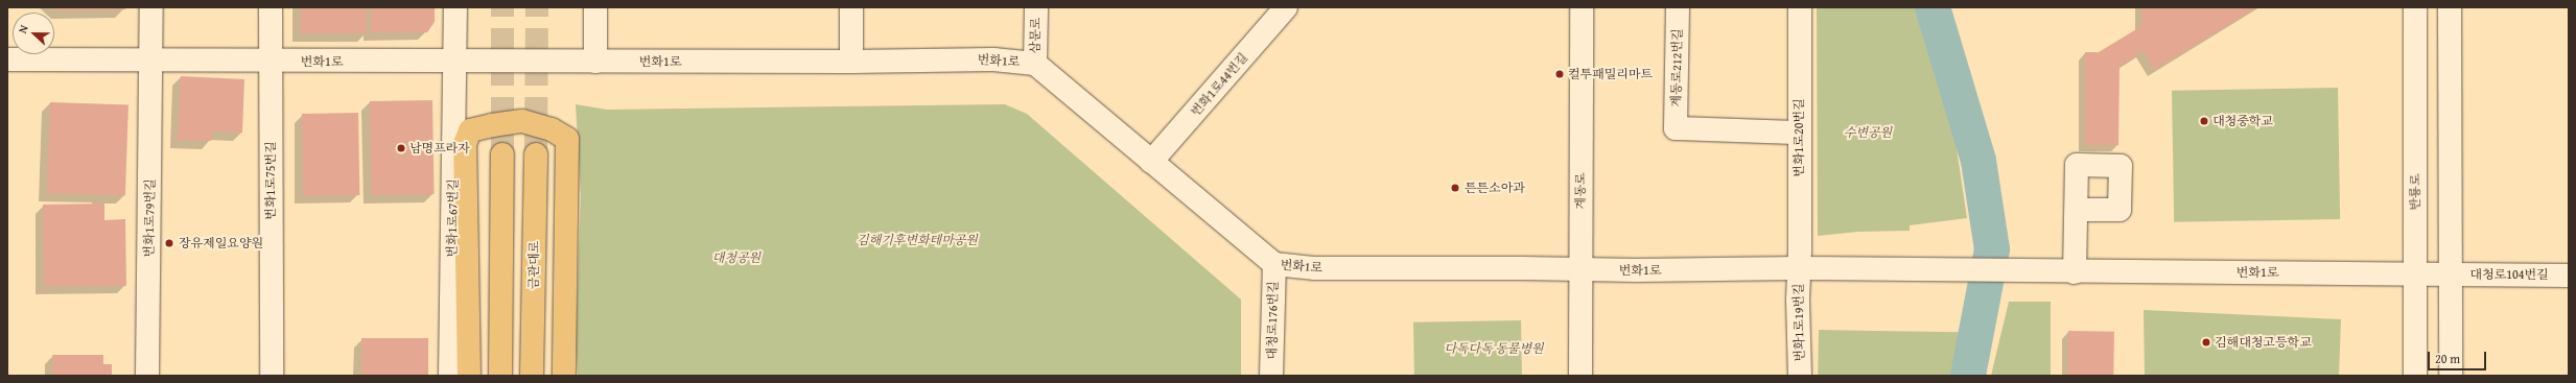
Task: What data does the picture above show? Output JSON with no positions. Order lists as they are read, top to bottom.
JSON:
{
  "streets": {
    "main road": ["금관대로"],
    "street": [
      "삼문로",
      "번화1로",
      "계동로212번길",
      "번화1로44번길",
      "번화1로20번길",
      "번화1로75번길",
      "계동로",
      "반룡로",
      "번화1로79번길",
      "번화1로67번길",
      "대청로104번길",
      "대청로176번길",
      "번화1로19번길"
    ]
  },
  "crossings": [
    ["삼문로", "번화1로"],
    ["번화1로", "번화1로44번길"],
    ["번화1로", "번화1로20번길"],
    ["번화1로", "번화1로75번길"],
    ["번화1로", "계동로"],
    ["번화1로", "반룡로"],
    ["번화1로", "번화1로79번길"],
    ["번화1로", "번화1로67번길"],
    ["번화1로", "대청로104번길"],
    ["번화1로", "대청로176번길"],
    ["번화1로", "번화1로19번길"],
    ["계동로212번길", "번화1로20번길"],
    ["번화1로20번길", "번화1로19번길"]
  ],
  "parks": [
    "수변공원",
    "김해기후변화테마공원",
    "대청공원",
    "다독다독 동물병원"
  ],
  "places": [
    "컬투패밀리마트",
    "대청중학교",
    "남명프라자",
    "튼튼소아과",
    "장유제일요양원",
    "김해대청고등학교"
  ],
  "scale_bar": "20 m",
  "north": "left"
}
